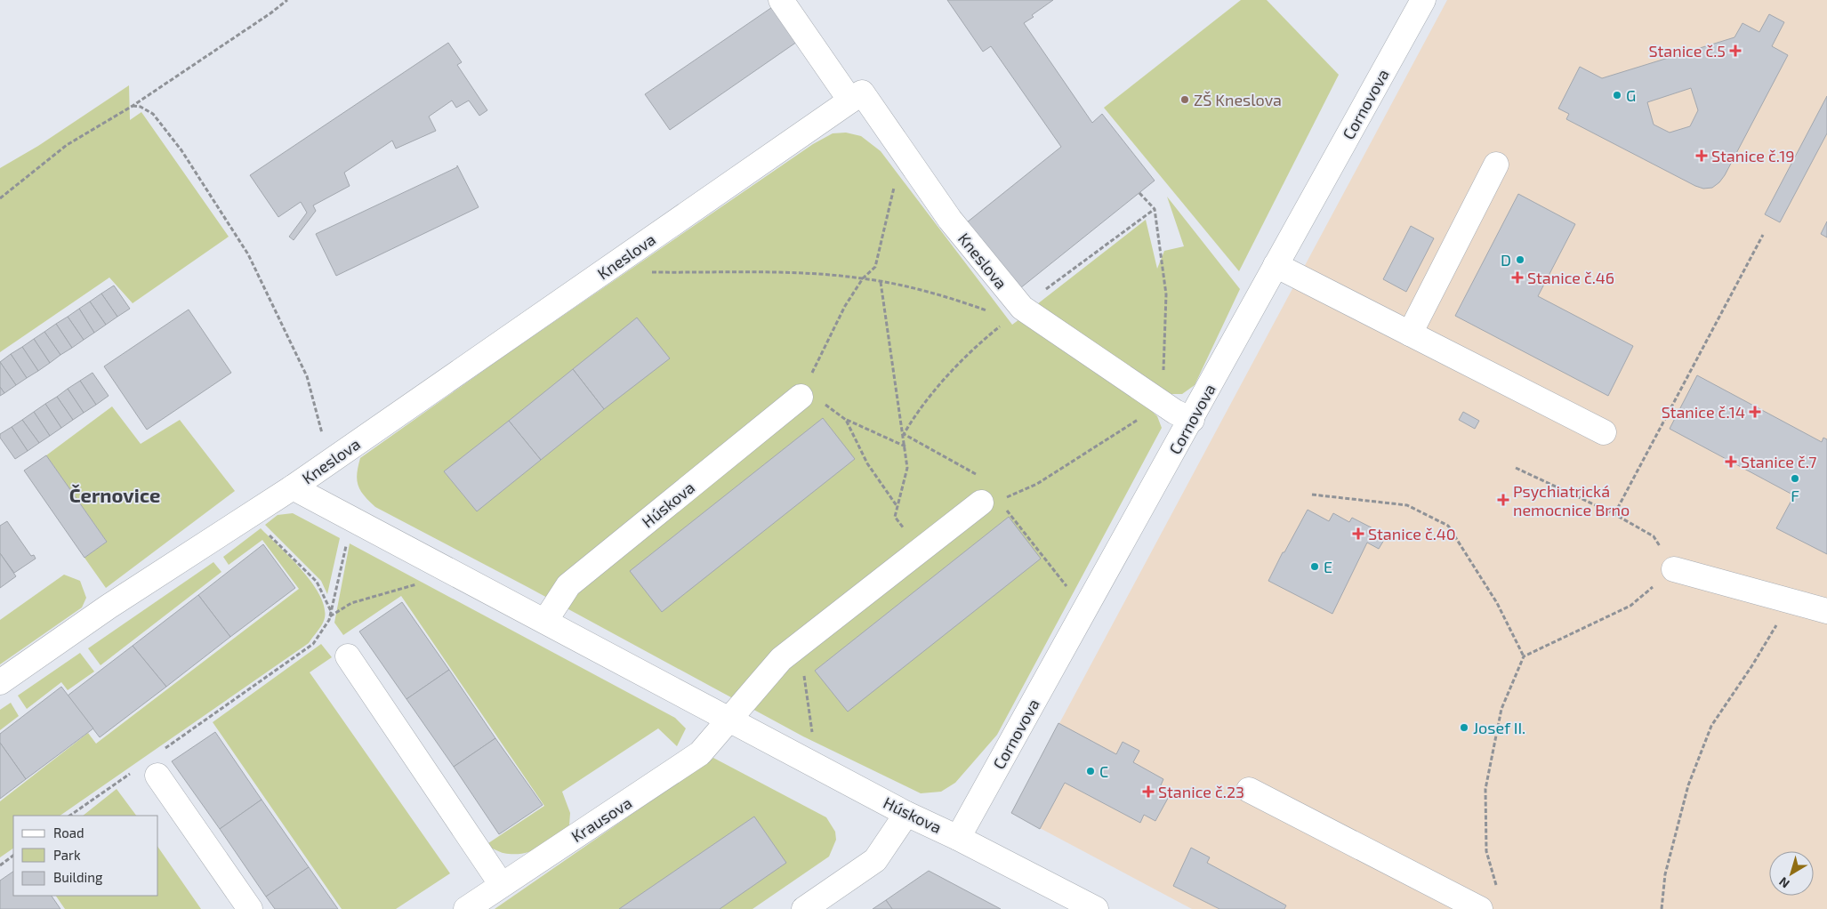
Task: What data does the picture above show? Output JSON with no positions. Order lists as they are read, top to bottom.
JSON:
{
  "streets": {
    "street": [
      "Cornovova",
      "Kneslova",
      "Húskova",
      "Krausova"
    ]
  },
  "crossings": [
    ["Cornovova", "Kneslova"],
    ["Cornovova", "Húskova"],
    ["Kneslova", "Húskova"],
    ["Húskova", "Krausova"]
  ],
  "districts": ["Černovice"],
  "places": {
    "health": [
      "Stanice č.5",
      "Stanice č.19",
      "Stanice č.46",
      "Stanice č.14",
      "Stanice č.7",
      "Psychiatrická nemocnice Brno",
      "Stanice č.40",
      "Stanice č.23"
    ],
    "other": [
      "G",
      "ZŠ Kneslova",
      "D",
      "F",
      "E",
      "Josef II.",
      "C"
    ]
  },
  "legend": ["Road", "Park", "Building"],
  "north": "bottom left"
}
